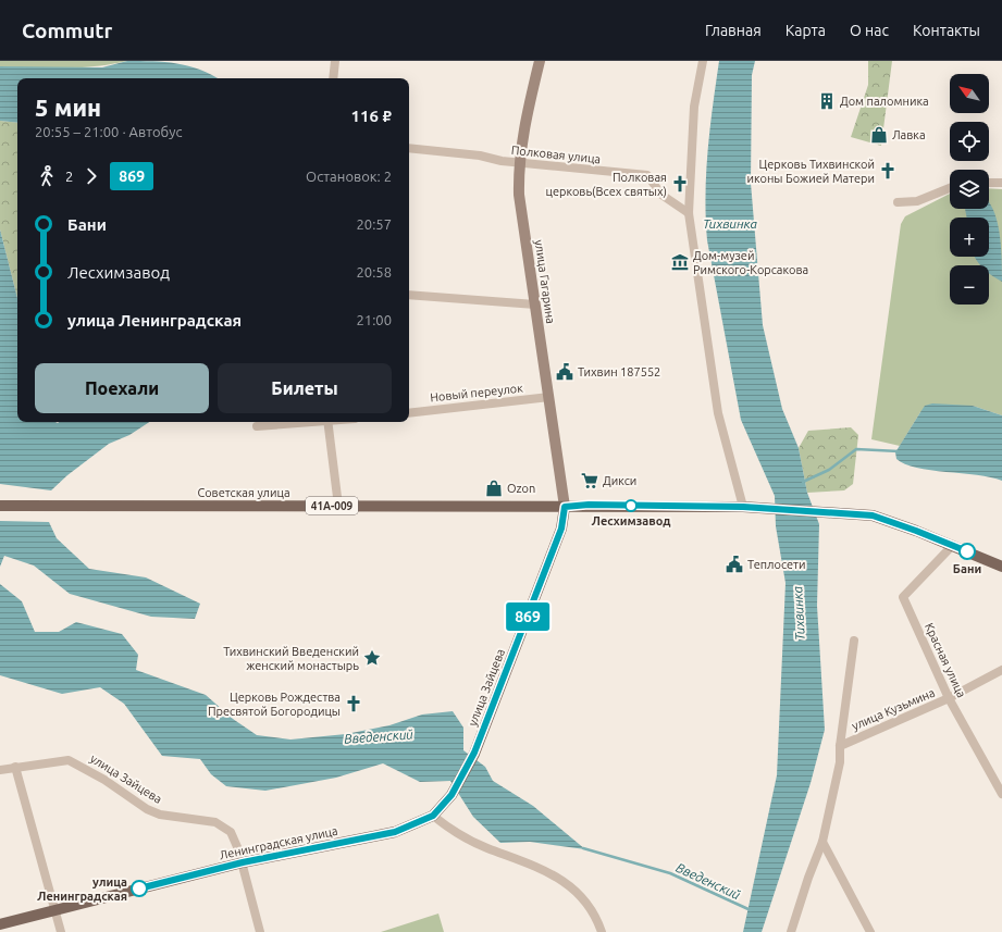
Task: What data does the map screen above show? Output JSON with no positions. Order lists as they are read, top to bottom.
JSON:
{
  "streets": {
    "main road": [
      "Советская улица",
      "41А-009",
      "улица Зайцева",
      "Ленинградская улица"
    ],
    "street": [
      "Полковая улица",
      "улица Гагарина",
      "Новый переулок",
      "Красная улица",
      "улица Кузьмина"
    ]
  },
  "crossings": [
    ["Полковая улица", "улица Гагарина"],
    ["улица Гагарина", "Новый переулок"],
    ["улица Гагарина", "Советская улица"],
    ["улица Гагарина", "41А-009"],
    ["улица Гагарина", "улица Зайцева"],
    ["Советская улица", "41А-009"],
    ["Советская улица", "улица Зайцева"],
    ["41А-009", "Красная улица"],
    ["41А-009", "улица Зайцева"],
    ["Красная улица", "улица Кузьмина"],
    ["улица Зайцева", "Ленинградская улица"]
  ],
  "water": ["Тихвинка", "Введенский"],
  "places": {
    "building": ["Дом паломника"],
    "shop": ["Лавка", "Ozon"],
    "church": ["Церковь Тихвинской иконы Божией Матери", "Полковая церковь(Всех святых)", "Церковь Рождества Пресвятой Богородицы"],
    "museum": ["Дом-музей Римского-Корсакова"],
    "public building": ["Тихвин 187552", "Теплосети"],
    "supermarket": ["Дикси"],
    "other": ["Лесхимзавод", "Бани", "улица Ленинградская"],
    "place": ["Тихвинский Введенский женский монастырь"]
  },
  "lines": ["bus line 869"],
  "north": "top left",
  "page": {
    "header": "Commutr",
    "nav": [
      "Главная",
      "Карта",
      "О нас",
      "Контакты"
    ],
    "on_map": "869",
    "map_buttons": ["+", "−"],
    "heading": ["5 мин", "20:55 – 21:00 · Автобус", "116 ₽"],
    "legs": ["2", "869", "Остановок: 2"],
    "list": [
      {
        "name": "Бани",
        "value": "20:57"
      },
      {
        "name": "Лесхимзавод",
        "value": "20:58"
      },
      {
        "name": "улица Ленинградская",
        "value": "21:00"
      }
    ],
    "buttons": ["Поехали", "Билеты"]
  }
}
